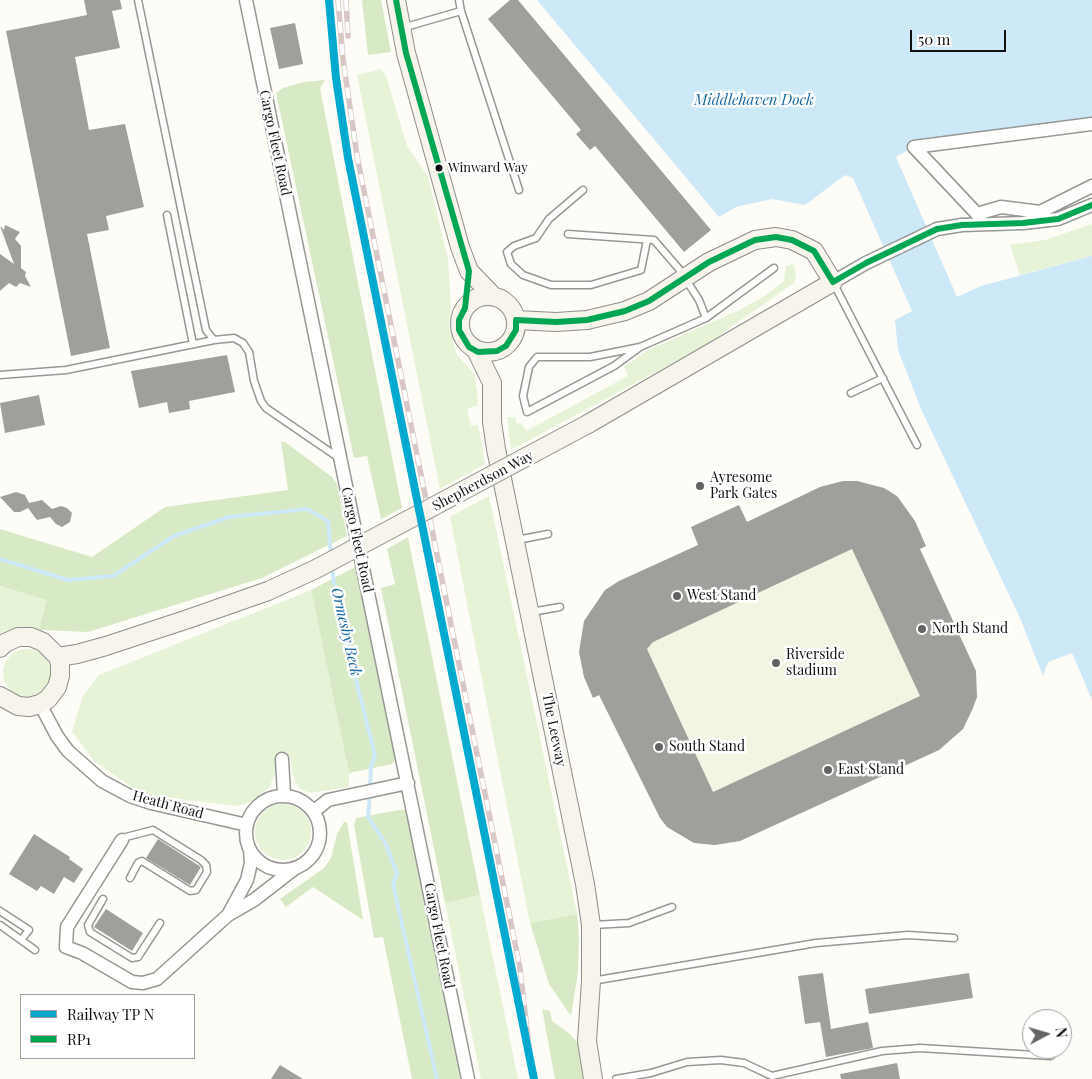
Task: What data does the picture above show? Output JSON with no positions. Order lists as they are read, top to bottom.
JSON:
{
  "streets": {
    "street": [
      "Cargo Fleet Road",
      "Shepherdson Way",
      "The Leeway",
      "Heath Road"
    ]
  },
  "water": ["Middlehaven Dock", "Ormesby Beck"],
  "places": [
    "Winward Way",
    "Ayresome Park Gates",
    "West Stand",
    "North Stand",
    "Riverside stadium",
    "South Stand",
    "East Stand"
  ],
  "lines": ["transit line RP1"],
  "legend": ["Railway TP N", "RP1"],
  "scale_bar": "50 m",
  "north": "right"
}
